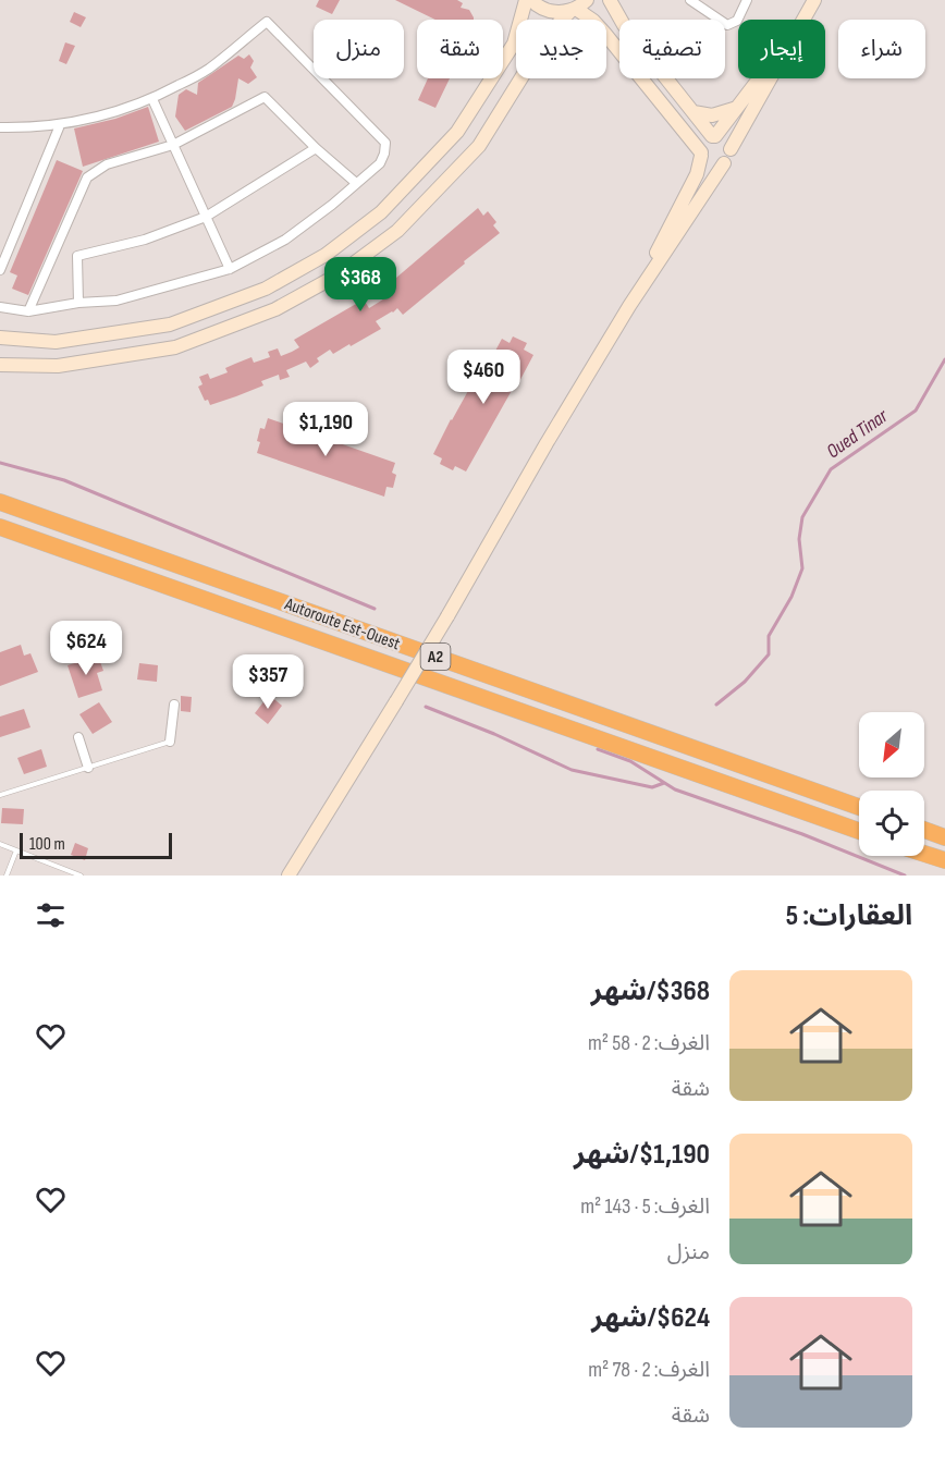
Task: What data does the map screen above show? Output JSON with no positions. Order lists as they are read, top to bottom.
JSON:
{
  "streets": {
    "highway": ["Autoroute Est-Ouest", "A2"]
  },
  "water": ["Oued Tinar"],
  "scale_bar": "100 m",
  "north": "bottom left",
  "page": {
    "chip": [
      "شراء",
      "إيجار",
      "تصفية",
      "جديد",
      "شقة",
      "منزل"
    ],
    "price": [
      "$368",
      "$460",
      "$1,190",
      "$624",
      "$357"
    ],
    "scale": "100 m",
    "heading": "العقارات: 5",
    "list": [
      {
        "name": "$368/شهر",
        "note": "الغرف: 2 · 58 m² · شقة"
      },
      {
        "name": "$1,190/شهر",
        "note": "الغرف: 5 · 143 m² · منزل"
      },
      {
        "name": "$624/شهر",
        "note": "الغرف: 2 · 78 m² · شقة"
      }
    ]
  }
}
